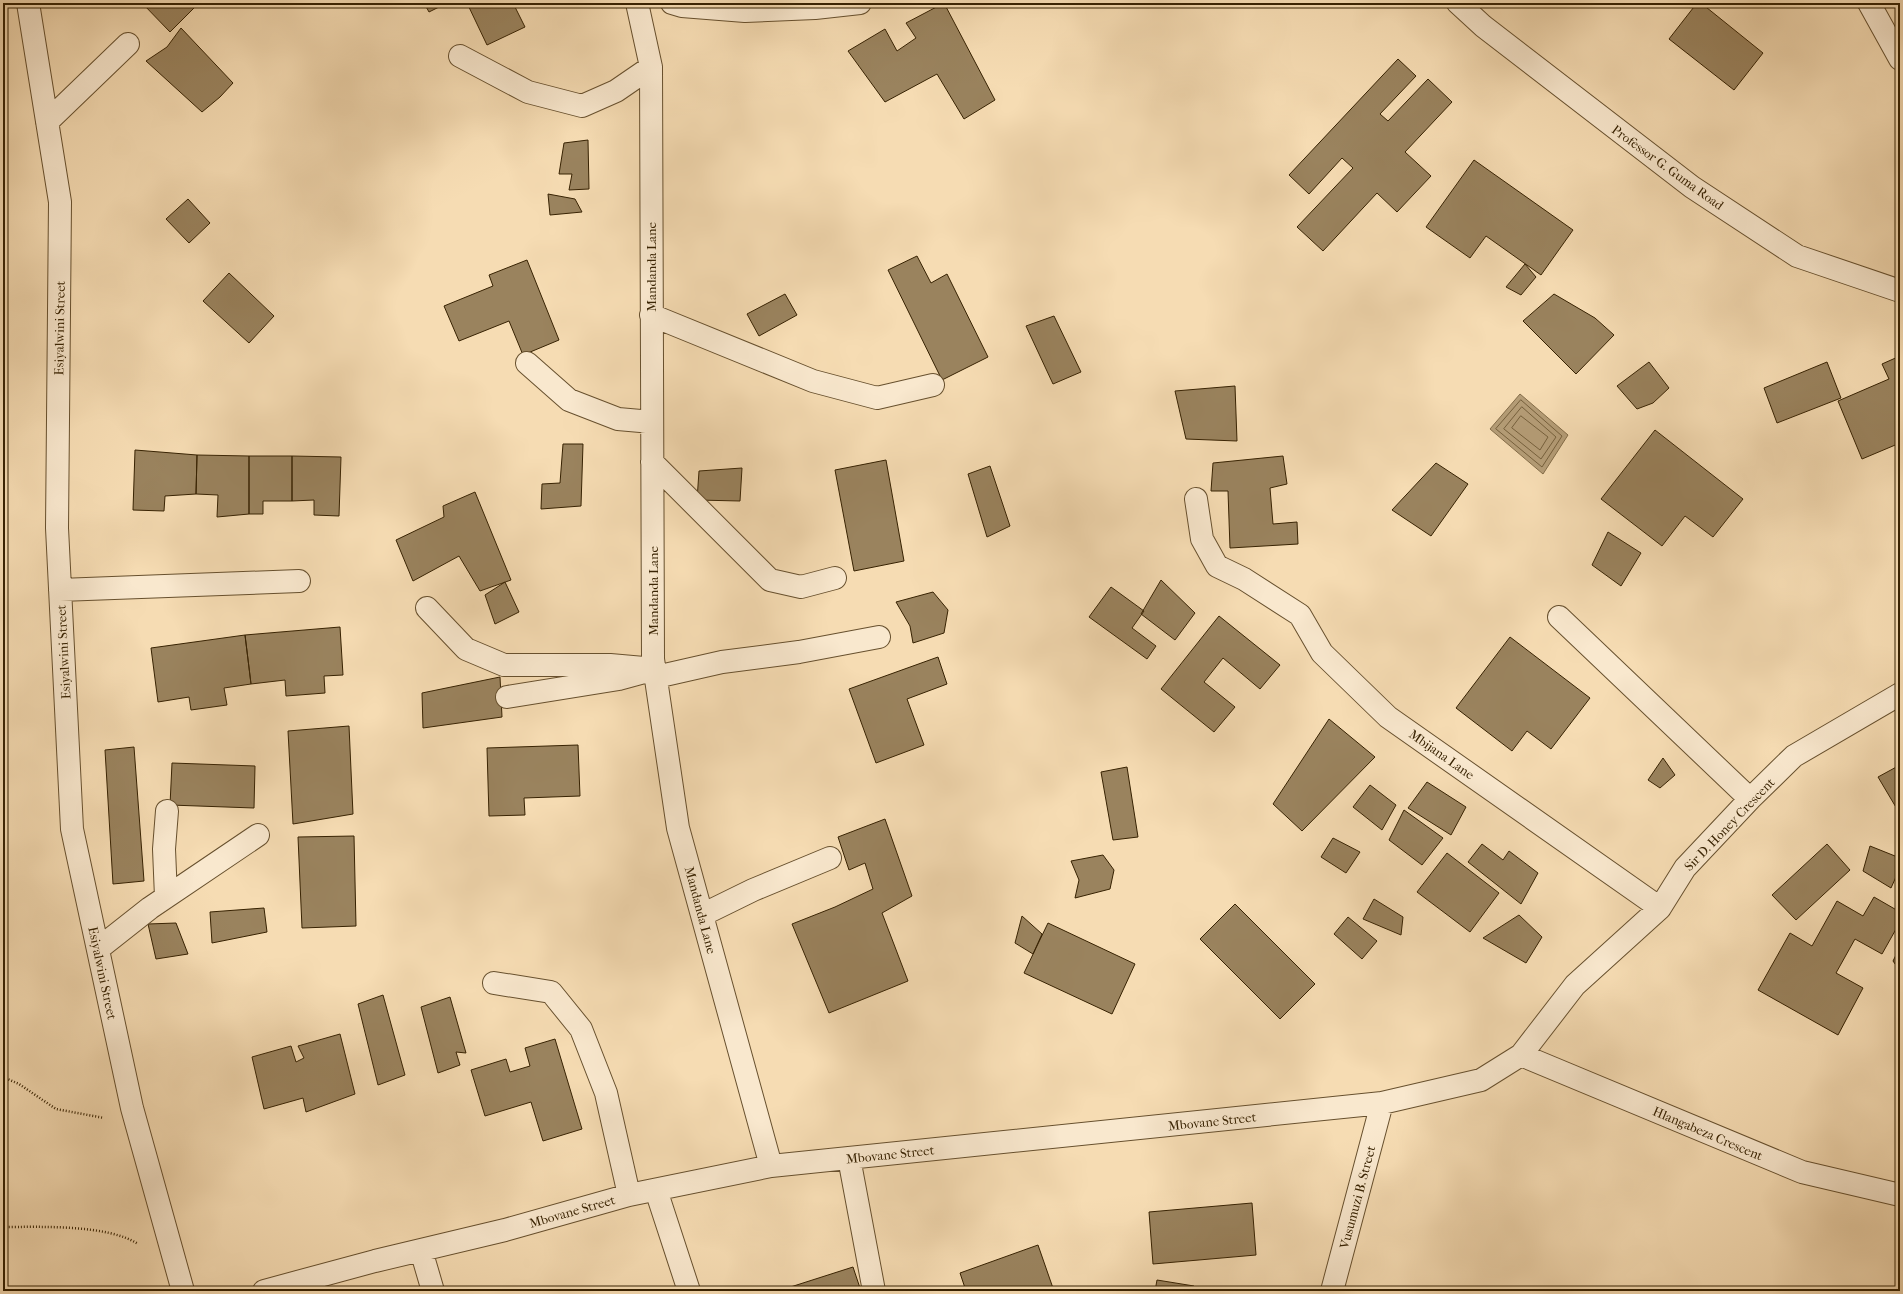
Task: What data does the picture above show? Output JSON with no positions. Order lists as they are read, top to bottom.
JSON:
{
  "streets": {
    "street": [
      "Professor G. Guma Road",
      "Mandanda Lane",
      "Esiyalwini Street",
      "Mbijana Lane",
      "Sir D. Honey Crescent",
      "Mbovane Street",
      "Hlangabeza Crescent",
      "Vusumuzi B. Street"
    ]
  },
  "crossings": [
    ["Mandanda Lane", "Mbovane Street"],
    ["Mbijana Lane", "Sir D. Honey Crescent"],
    ["Sir D. Honey Crescent", "Mbovane Street"],
    ["Sir D. Honey Crescent", "Hlangabeza Crescent"],
    ["Mbovane Street", "Hlangabeza Crescent"],
    ["Mbovane Street", "Vusumuzi B. Street"]
  ]
}
